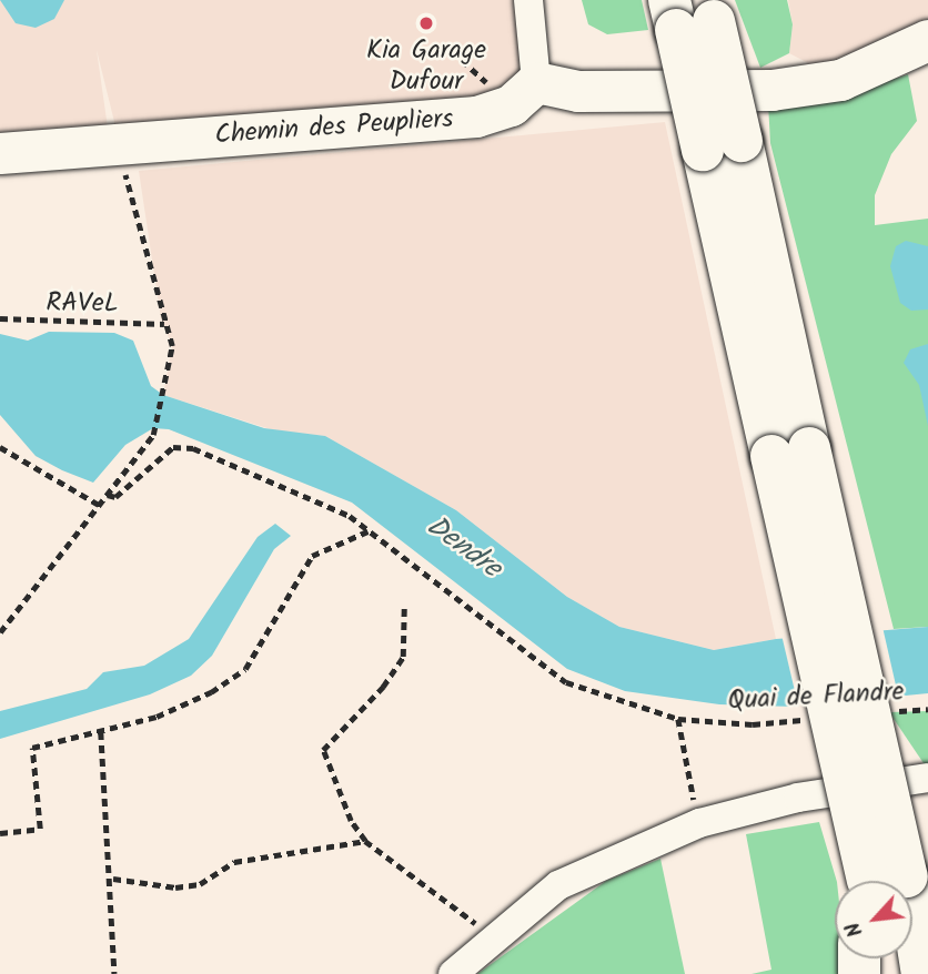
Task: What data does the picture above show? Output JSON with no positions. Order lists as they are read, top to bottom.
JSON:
{
  "streets": {
    "street": ["Chemin des Peupliers"],
    "path": ["RAVeL", "Quai de Flandre"]
  },
  "water": ["Dendre"],
  "places": ["Kia Garage Dufour"],
  "north": "bottom left"
}
